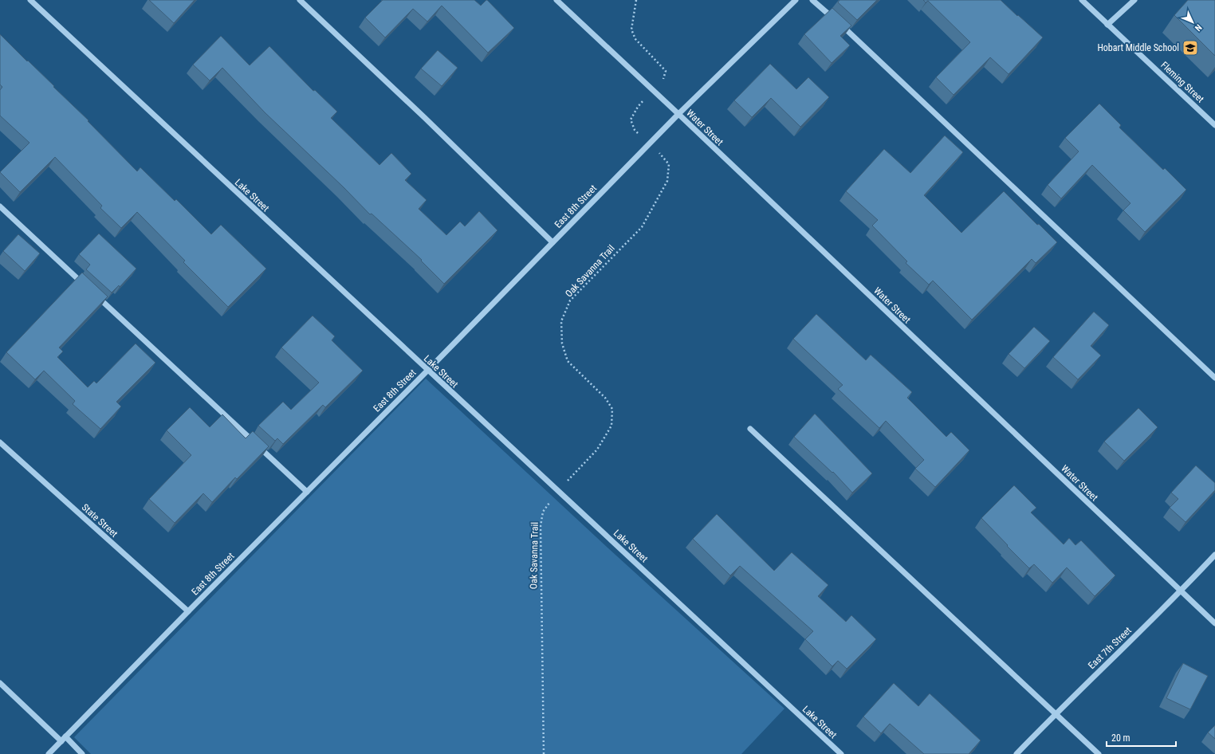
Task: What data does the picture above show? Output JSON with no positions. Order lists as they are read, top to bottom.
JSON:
{
  "streets": {
    "street": [
      "Fleming Street",
      "Water Street",
      "Lake Street",
      "East 8th Street",
      "State Street",
      "East 7th Street"
    ],
    "path": ["Oak Savanna Trail"]
  },
  "crossings": [
    ["Water Street", "East 8th Street"],
    ["Water Street", "Oak Savanna Trail"],
    ["Water Street", "East 7th Street"],
    ["Lake Street", "East 8th Street"],
    ["Lake Street", "Oak Savanna Trail"],
    ["East 8th Street", "Oak Savanna Trail"],
    ["East 8th Street", "State Street"]
  ],
  "places": {
    "school or university": ["Hobart Middle School"]
  },
  "scale_bar": "20 m",
  "north": "bottom right"
}
